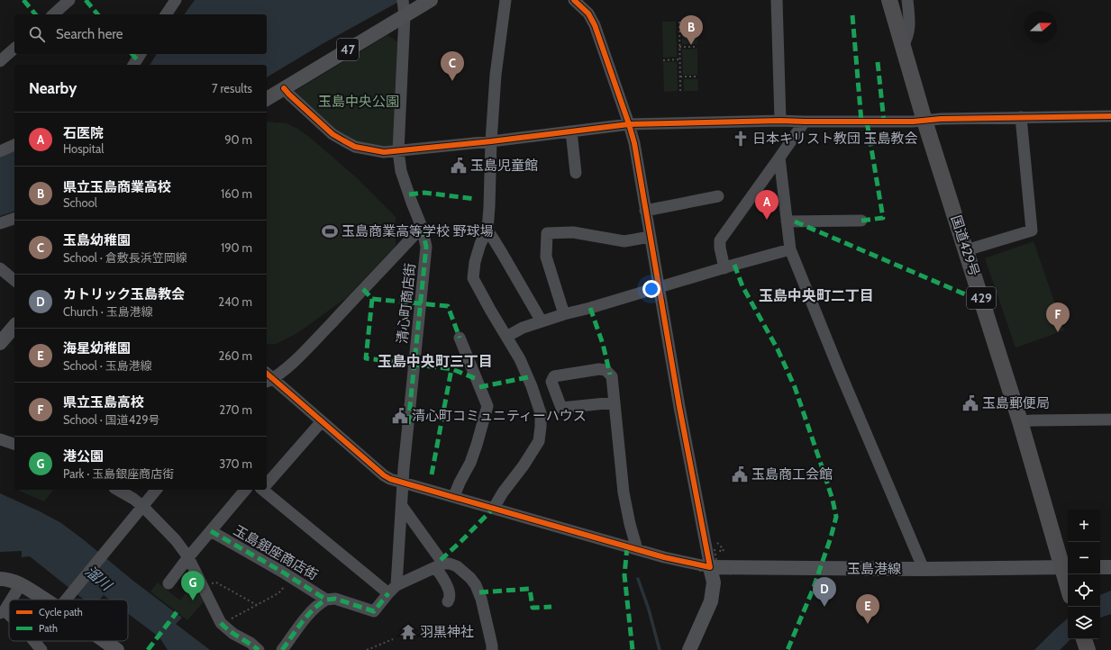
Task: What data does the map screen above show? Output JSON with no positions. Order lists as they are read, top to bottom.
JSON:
{
  "streets": {
    "highway": ["国道429号", "429"],
    "main road": ["47", "玉島港線"],
    "street": ["清心町商店街", "玉島銀座商店街"]
  },
  "crossings": [
    ["47", "清心町商店街"],
    ["国道429号", "玉島港線"],
    ["清心町商店街", "玉島銀座商店街"]
  ],
  "districts": ["玉島中央町二丁目", "玉島中央町三丁目"],
  "water": ["溜川"],
  "parks": ["玉島中央公園"],
  "places": {
    "church": ["日本キリスト教団 玉島教会"],
    "public building": [
      "玉島児童館",
      "玉島郵便局",
      "清心町コミュニティーハウス",
      "玉島商工会館"
    ],
    "sports": ["玉島商業高等学校 野球場"],
    "temple": ["羽黒神社"]
  },
  "legend": ["Cycle path", "Path"],
  "north": "right",
  "page": {
    "search": "Search here",
    "pins": [
      "B",
      "C",
      "A",
      "F",
      "G",
      "D",
      "E"
    ],
    "heading": ["Nearby", "7 results"],
    "list": [
      {
        "mark": "A",
        "name": "石医院",
        "note": "Hospital",
        "value": "90 m"
      },
      {
        "mark": "B",
        "name": "県立玉島商業高校",
        "note": "School",
        "value": "160 m"
      },
      {
        "mark": "C",
        "name": "玉島幼稚園",
        "note": "School · 倉敷長浜笠岡線",
        "value": "190 m"
      },
      {
        "mark": "D",
        "name": "カトリック玉島教会",
        "note": "Church · 玉島港線",
        "value": "240 m"
      },
      {
        "mark": "E",
        "name": "海星幼稚園",
        "note": "School · 玉島港線",
        "value": "260 m"
      },
      {
        "mark": "F",
        "name": "県立玉島高校",
        "note": "School · 国道429号",
        "value": "270 m"
      },
      {
        "mark": "G",
        "name": "港公園",
        "note": "Park · 玉島銀座商店街",
        "value": "370 m"
      }
    ],
    "map_buttons": ["+", "−"]
  }
}
